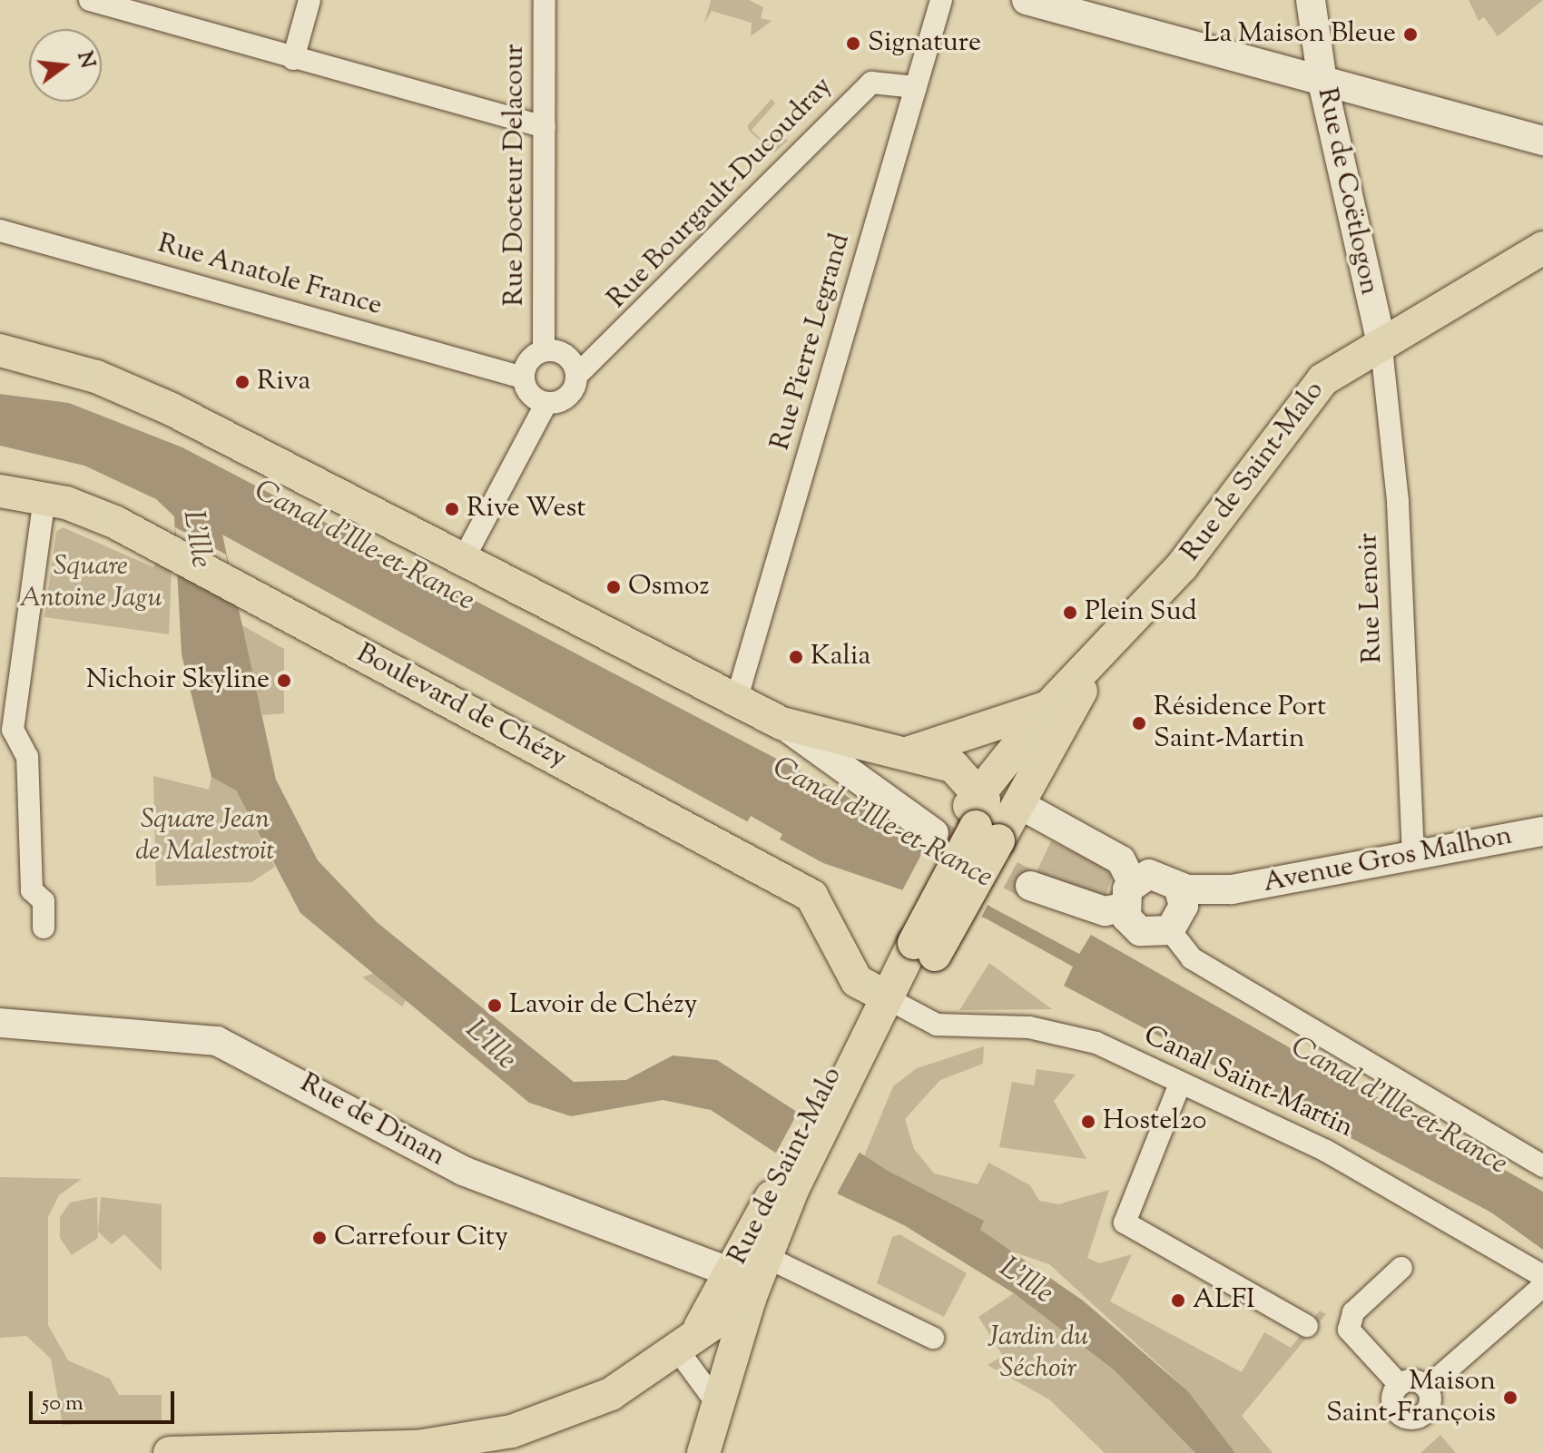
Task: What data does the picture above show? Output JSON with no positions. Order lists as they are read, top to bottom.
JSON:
{
  "streets": {
    "main road": ["Rue de Saint-Malo", "Boulevard de Chézy"],
    "street": [
      "Rue Docteur Delacour",
      "Rue de Coëtlogon",
      "Rue Bourgault-Ducoudray",
      "Rue Anatole France",
      "Rue Pierre Legrand",
      "Rue Lenoir",
      "Avenue Gros Malhon",
      "Canal Saint-Martin",
      "Rue de Dinan"
    ]
  },
  "crossings": [
    ["Rue Docteur Delacour", "Rue Bourgault-Ducoudray"],
    ["Rue Docteur Delacour", "Rue Anatole France"],
    ["Rue de Coëtlogon", "Rue de Saint-Malo"],
    ["Rue de Coëtlogon", "Rue Lenoir"],
    ["Rue Bourgault-Ducoudray", "Rue Anatole France"],
    ["Rue Bourgault-Ducoudray", "Rue Pierre Legrand"],
    ["Rue de Saint-Malo", "Rue Lenoir"],
    ["Rue de Saint-Malo", "Boulevard de Chézy"],
    ["Rue de Saint-Malo", "Canal Saint-Martin"],
    ["Rue de Saint-Malo", "Rue de Dinan"],
    ["Rue Lenoir", "Avenue Gros Malhon"],
    ["Boulevard de Chézy", "Canal Saint-Martin"]
  ],
  "water": ["L'Ille", "Canal d'Ille-et-Rance"],
  "parks": ["Square Antoine Jagu", "Square Jean de Malestroit", "Jardin du Séchoir"],
  "places": [
    "La Maison Bleue",
    "Signature",
    "Riva",
    "Rive West",
    "Osmoz",
    "Plein Sud",
    "Kalia",
    "Nichoir Skyline",
    "Résidence Port Saint-Martin",
    "Lavoir de Chézy",
    "Hostel20",
    "Carrefour City",
    "ALFI",
    "Maison Saint-François"
  ],
  "scale_bar": "50 m",
  "north": "right"
}
